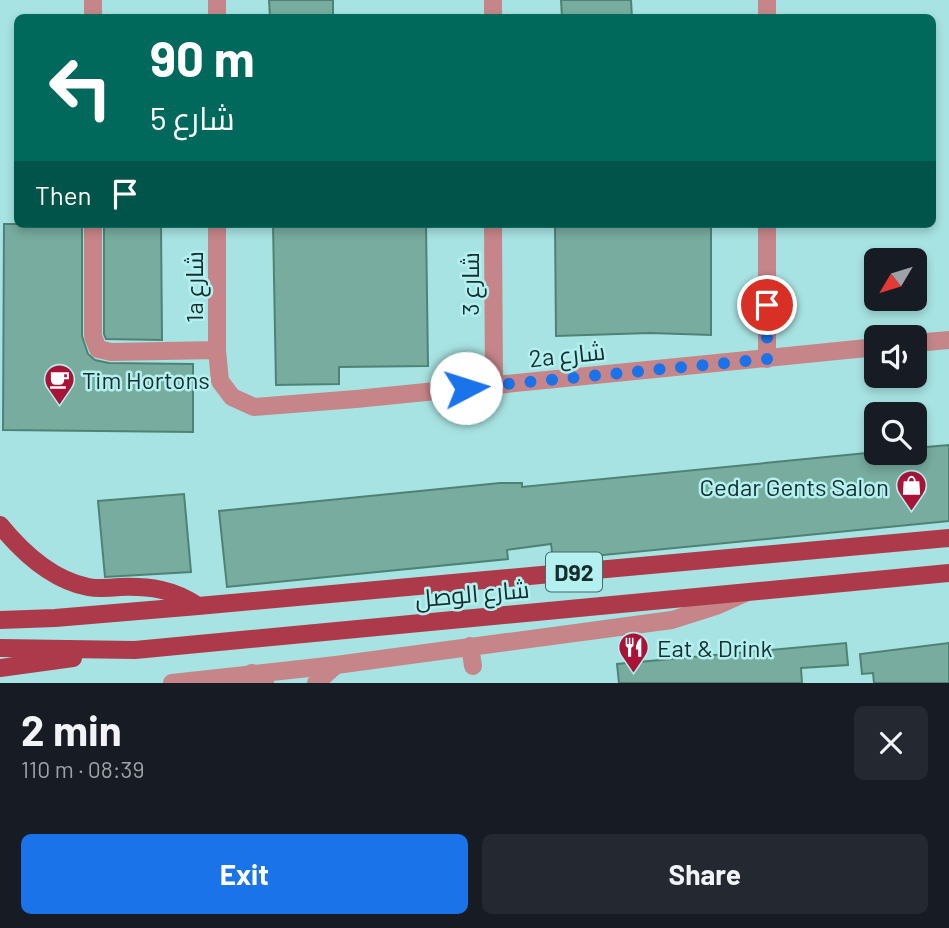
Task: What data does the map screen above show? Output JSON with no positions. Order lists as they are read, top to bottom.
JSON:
{
  "streets": {
    "main road": ["D92", "شارع الوصل"],
    "street": ["شارع 3", "1a شارع", "2a شارع"]
  },
  "crossings": [
    ["شارع 3", "2a شارع"],
    ["1a شارع", "2a شارع"]
  ],
  "places": {
    "cafe": ["Tim Hortons"],
    "shop": ["Cedar Gents Salon"],
    "restaurant": ["Eat & Drink"]
  },
  "north": "bottom left",
  "page": {
    "turn": ["90 m", "شارع 5"],
    "then": "Then",
    "heading": ["2 min", "110 m · 08:39"],
    "buttons": ["Exit", "Share"]
  }
}
